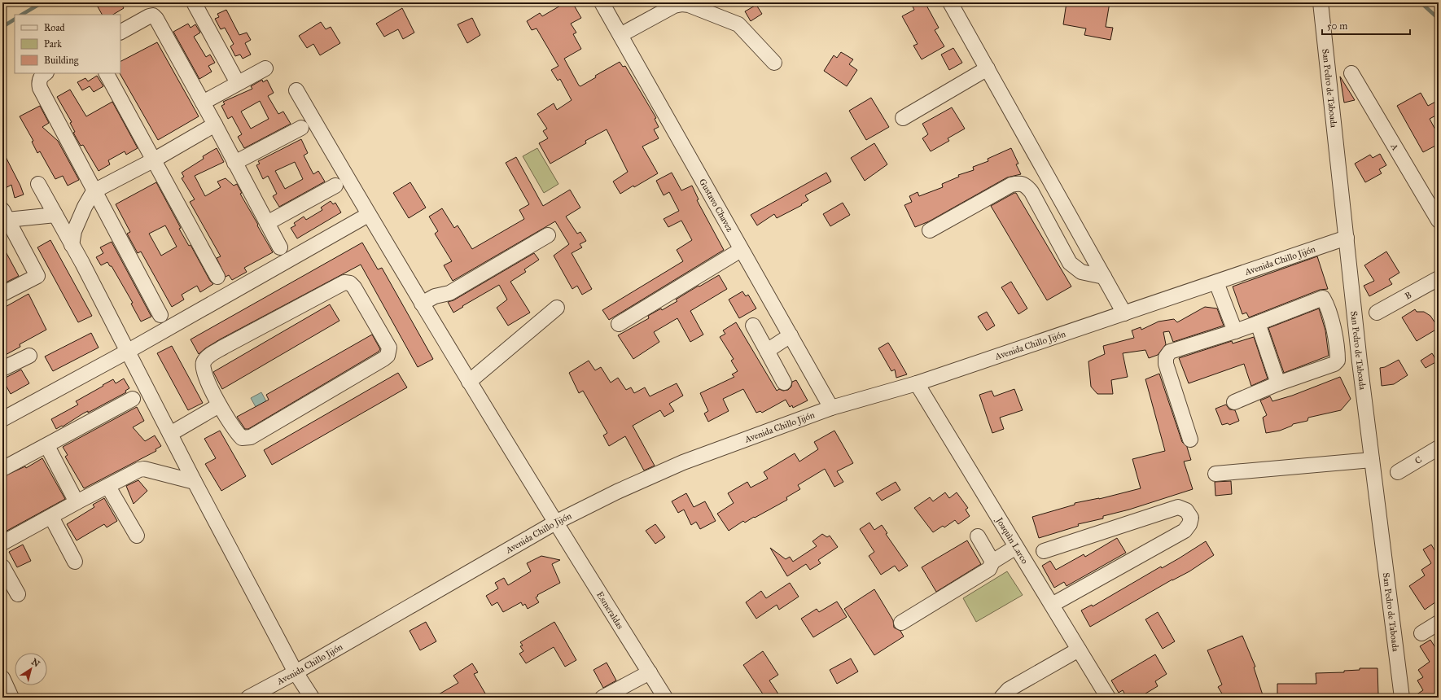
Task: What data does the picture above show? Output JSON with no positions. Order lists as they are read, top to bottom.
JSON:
{
  "streets": {
    "street": [
      "San Pedro de Taboada",
      "A",
      "Gustavo Chavez",
      "Avenida Chillo Jijón",
      "B",
      "C",
      "Joaquìn Larco",
      "Esmeraldas"
    ]
  },
  "crossings": [
    ["San Pedro de Taboada", "Avenida Chillo Jijón"],
    ["Gustavo Chavez", "Avenida Chillo Jijón"],
    ["Avenida Chillo Jijón", "Joaquìn Larco"],
    ["Avenida Chillo Jijón", "Esmeraldas"]
  ],
  "legend": ["Road", "Park", "Building"],
  "scale_bar": "50 m",
  "north": "top right"
}
